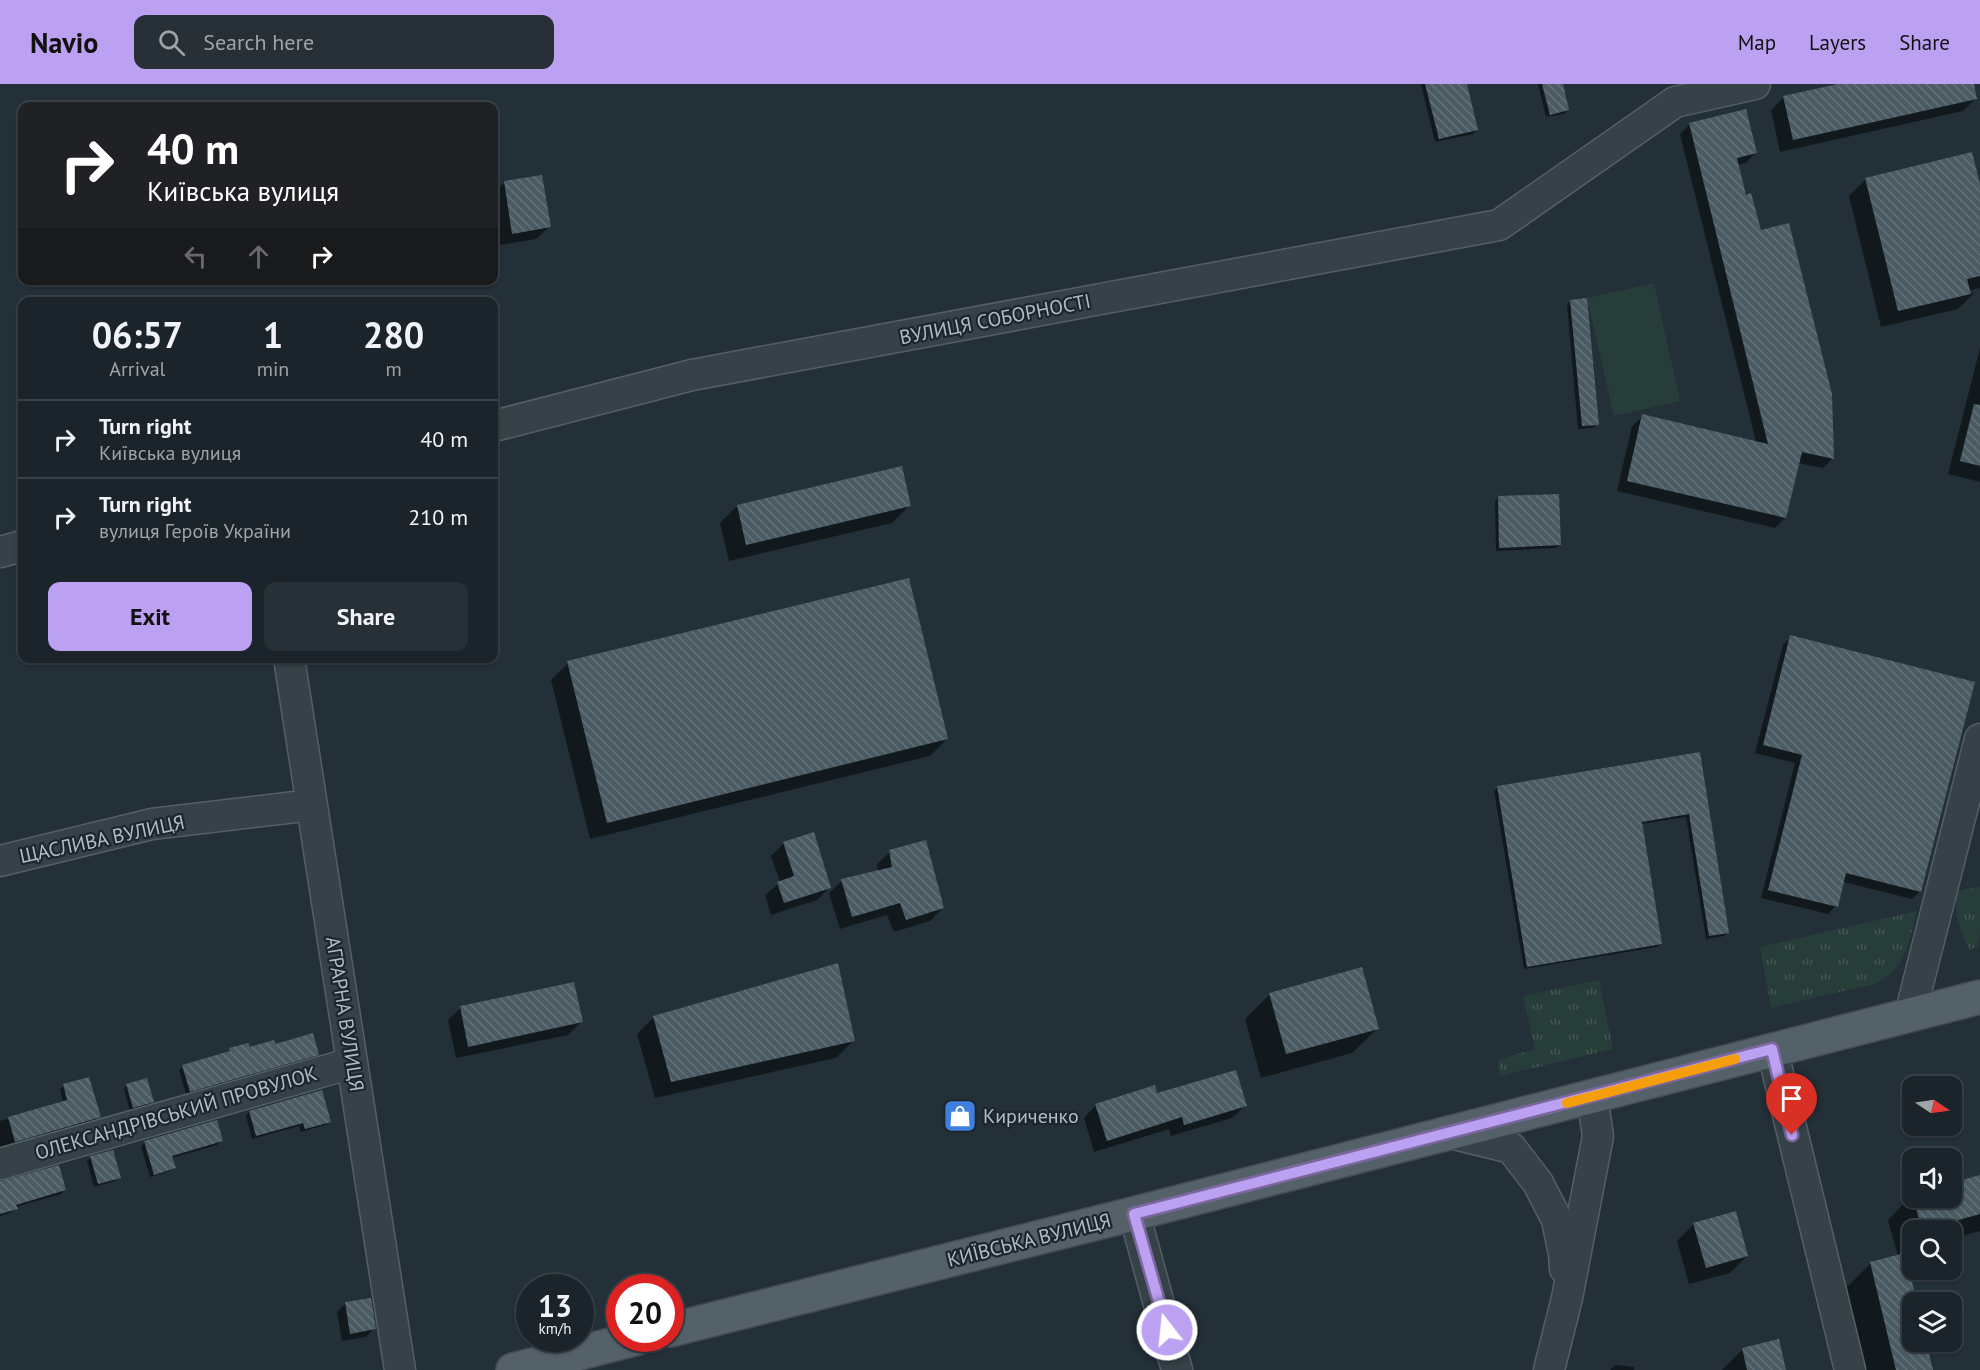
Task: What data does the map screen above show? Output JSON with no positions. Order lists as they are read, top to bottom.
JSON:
{
  "streets": {
    "main road": ["КИЇВСЬКА ВУЛИЦЯ"],
    "street": [
      "ВУЛИЦЯ СОБОРНОСТІ",
      "ЩАСЛИВА ВУЛИЦЯ",
      "АГРАРНА ВУЛИЦЯ",
      "ОЛЕКСАНДРІВСЬКИЙ ПРОВУЛОК"
    ]
  },
  "crossings": [
    ["ЩАСЛИВА ВУЛИЦЯ", "АГРАРНА ВУЛИЦЯ"],
    ["АГРАРНА ВУЛИЦЯ", "ОЛЕКСАНДРІВСЬКИЙ ПРОВУЛОК"]
  ],
  "places": {
    "shop": ["Кириченко"]
  },
  "north": "right",
  "page": {
    "header": "Navio",
    "search": "Search here",
    "nav": ["Map", "Layers", "Share"],
    "turn": ["40 m", "Київська вулиця"],
    "eta": [
      "06:57",
      "Arrival",
      "1",
      "min",
      "280",
      "m"
    ],
    "list": [
      {
        "name": "Turn right",
        "note": "Київська вулиця",
        "value": "40 m"
      },
      {
        "name": "Turn right",
        "note": "вулиця Героїв України",
        "value": "210 m"
      }
    ],
    "buttons": ["Exit", "Share"],
    "speed": "13 km/h",
    "limit": "20"
  }
}
